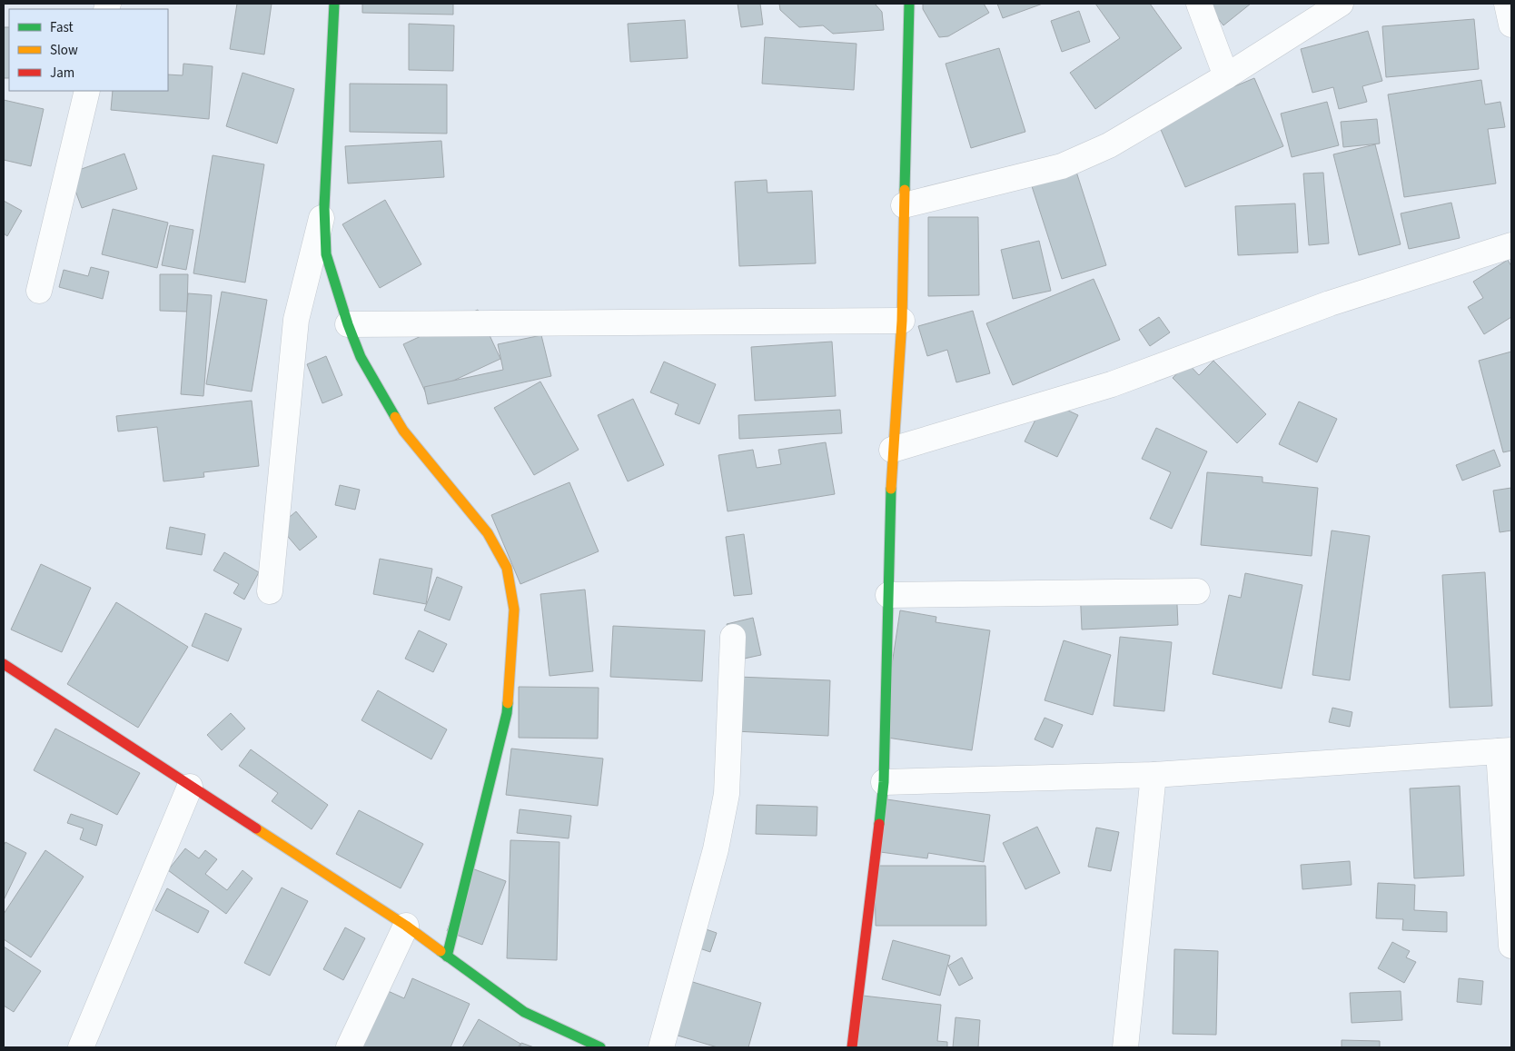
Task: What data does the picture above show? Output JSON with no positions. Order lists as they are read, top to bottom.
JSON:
{
  "legend": ["Fast", "Slow", "Jam"]
}
